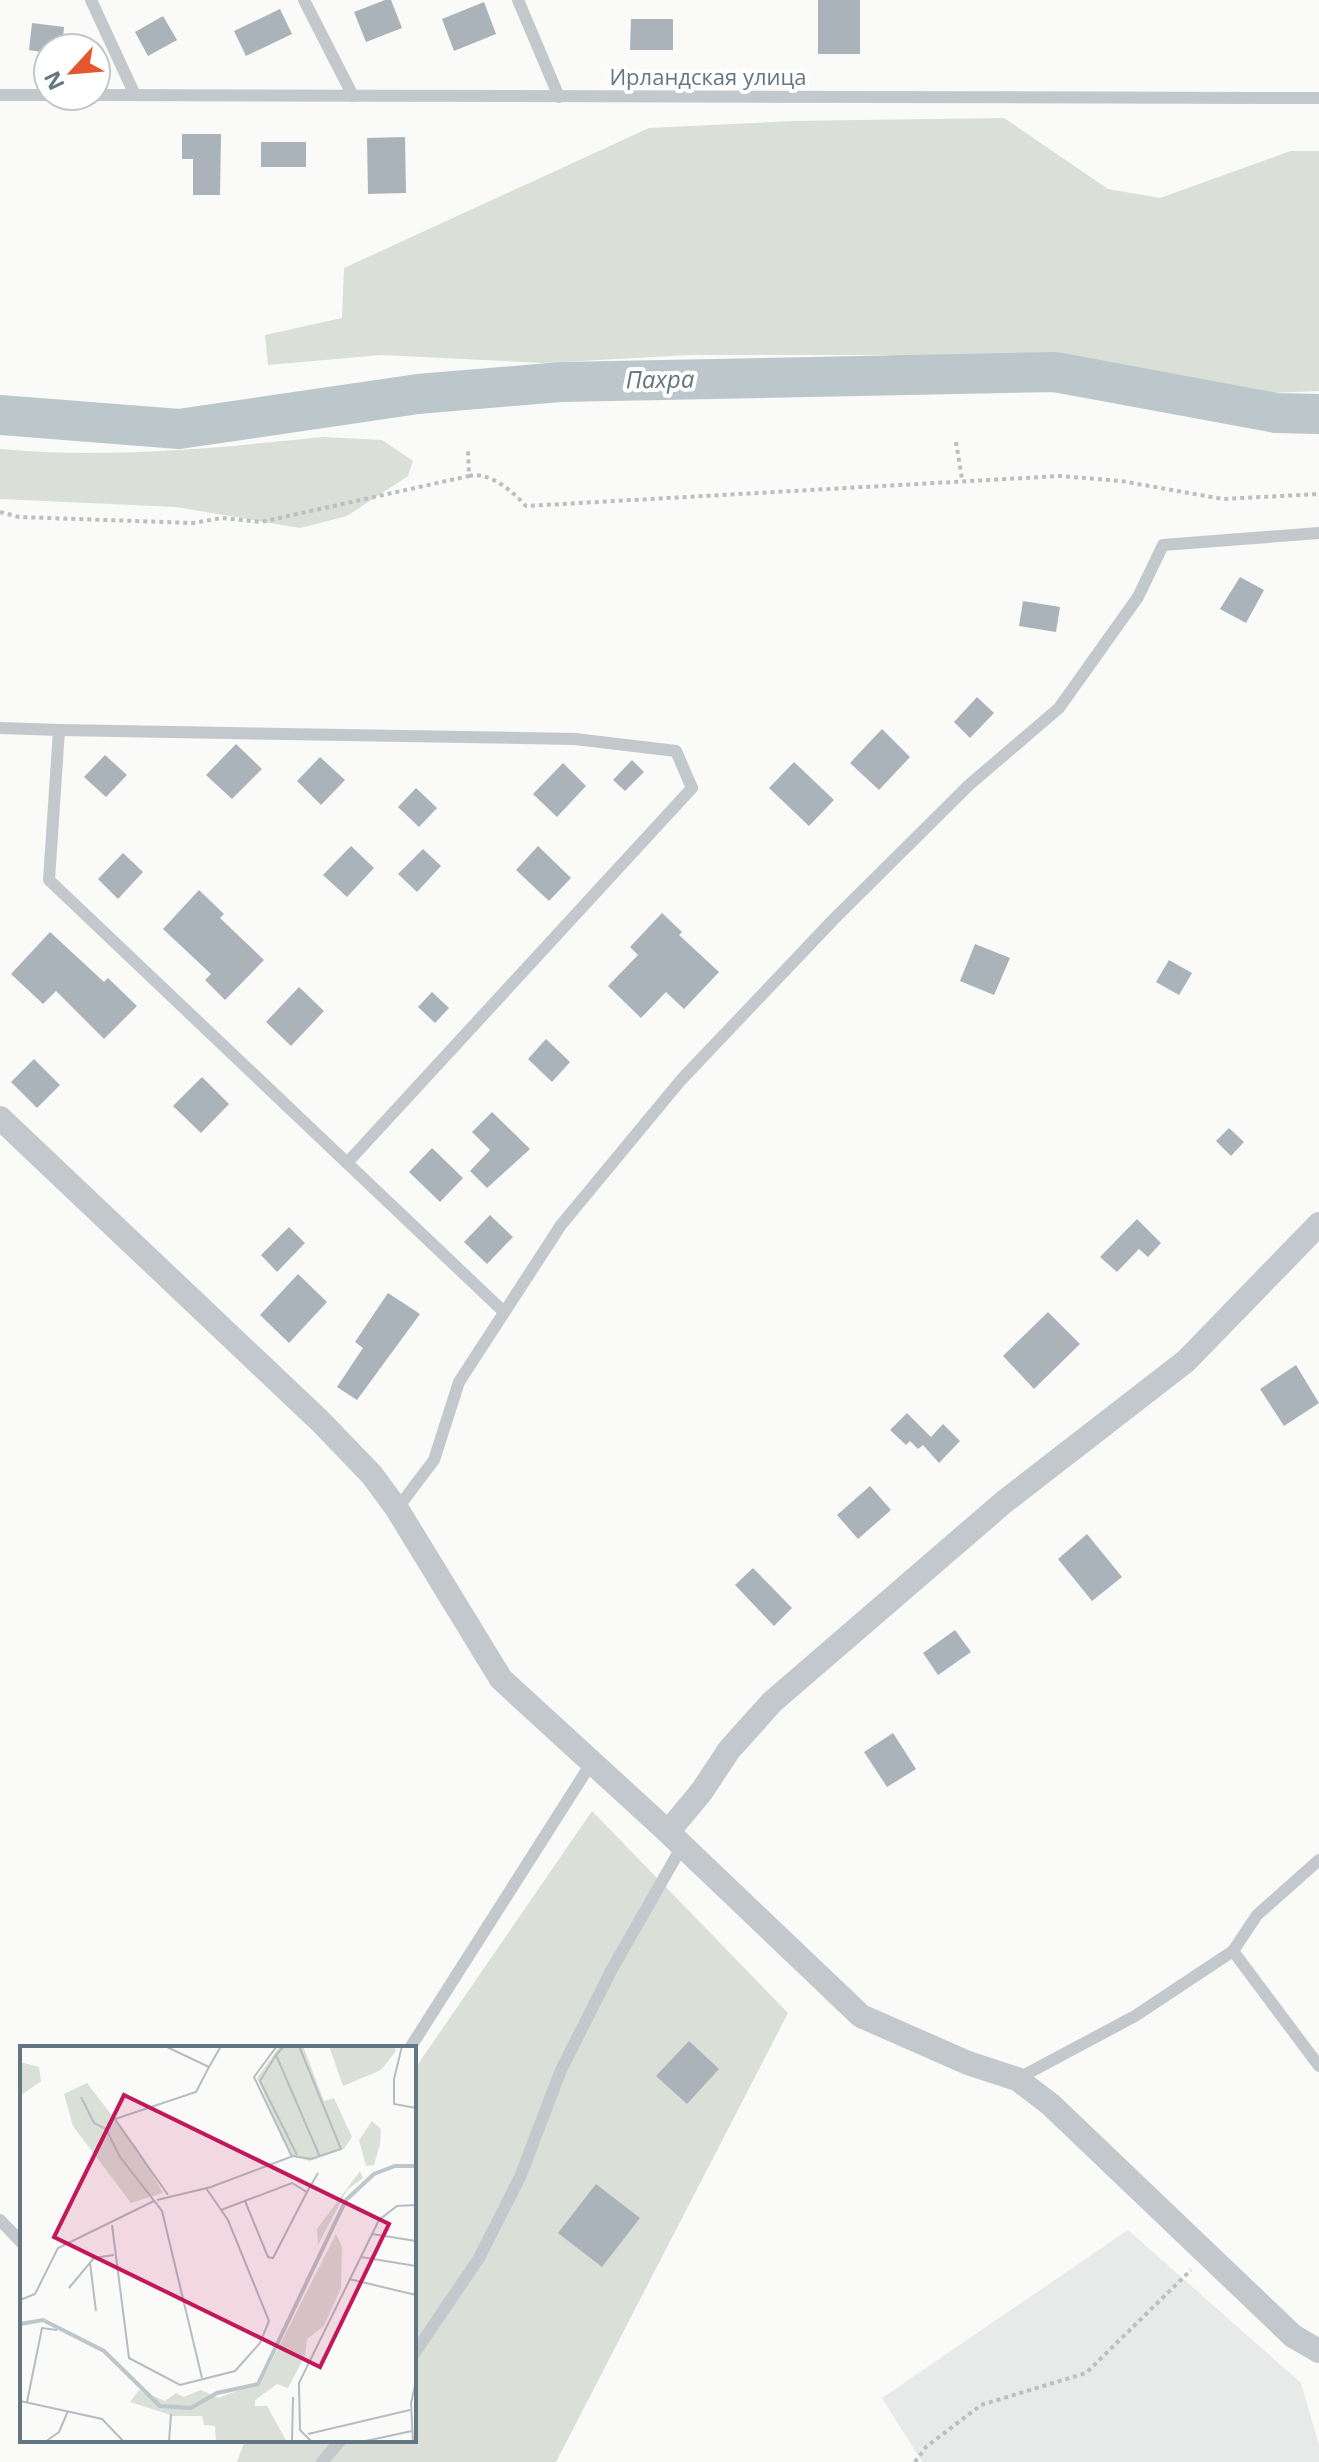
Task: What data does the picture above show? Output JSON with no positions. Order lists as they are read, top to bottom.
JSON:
{
  "streets": {
    "lane": ["Ирландская улица"]
  },
  "water": ["Пахра"],
  "north": "bottom left"
}
